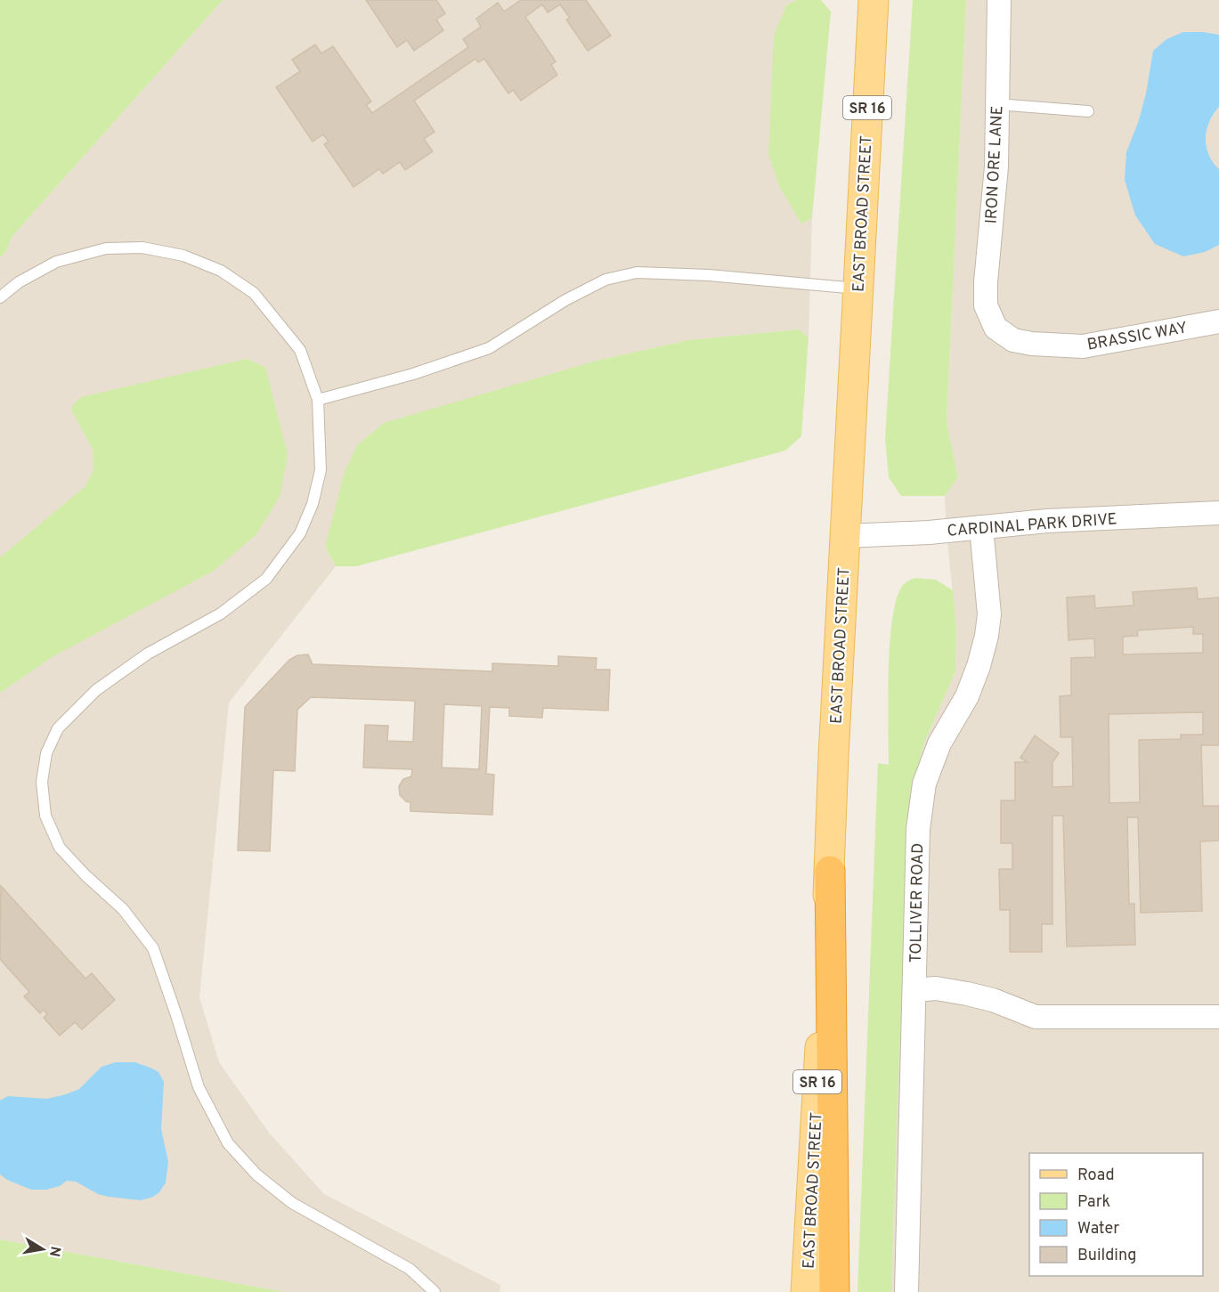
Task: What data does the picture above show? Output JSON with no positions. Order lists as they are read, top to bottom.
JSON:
{
  "streets": {
    "main road": ["SR 16", "EAST BROAD STREET"],
    "street": [
      "IRON ORE LANE",
      "BRASSIC WAY",
      "CARDINAL PARK DRIVE",
      "TOLLIVER ROAD"
    ]
  },
  "crossings": [
    ["IRON ORE LANE", "BRASSIC WAY"],
    ["EAST BROAD STREET", "CARDINAL PARK DRIVE"],
    ["CARDINAL PARK DRIVE", "TOLLIVER ROAD"]
  ],
  "legend": [
    "Road",
    "Park",
    "Water",
    "Building"
  ],
  "north": "right"
}
